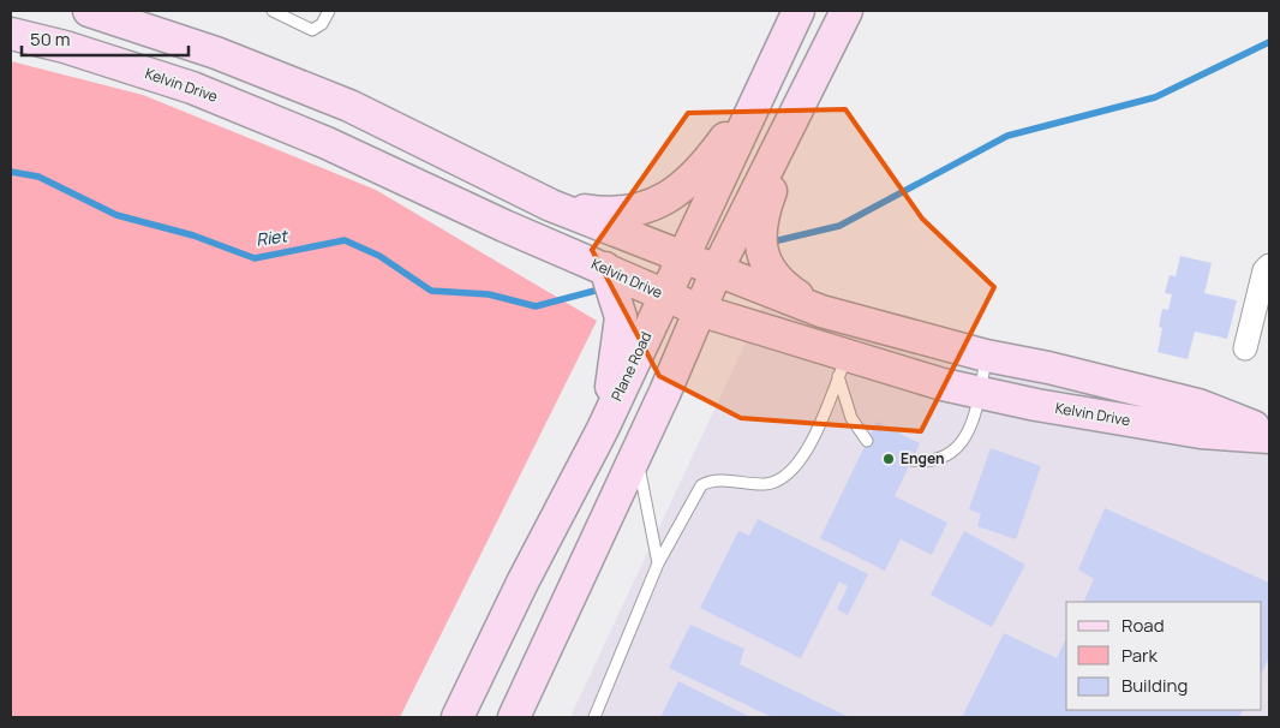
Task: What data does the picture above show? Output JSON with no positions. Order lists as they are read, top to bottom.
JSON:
{
  "streets": {
    "street": ["Kelvin Drive", "Plane Road"]
  },
  "crossings": [
    ["Kelvin Drive", "Plane Road"]
  ],
  "water": ["Riet"],
  "places": ["Engen"],
  "legend": ["Road", "Park", "Building"],
  "scale_bar": "50 m"
}
